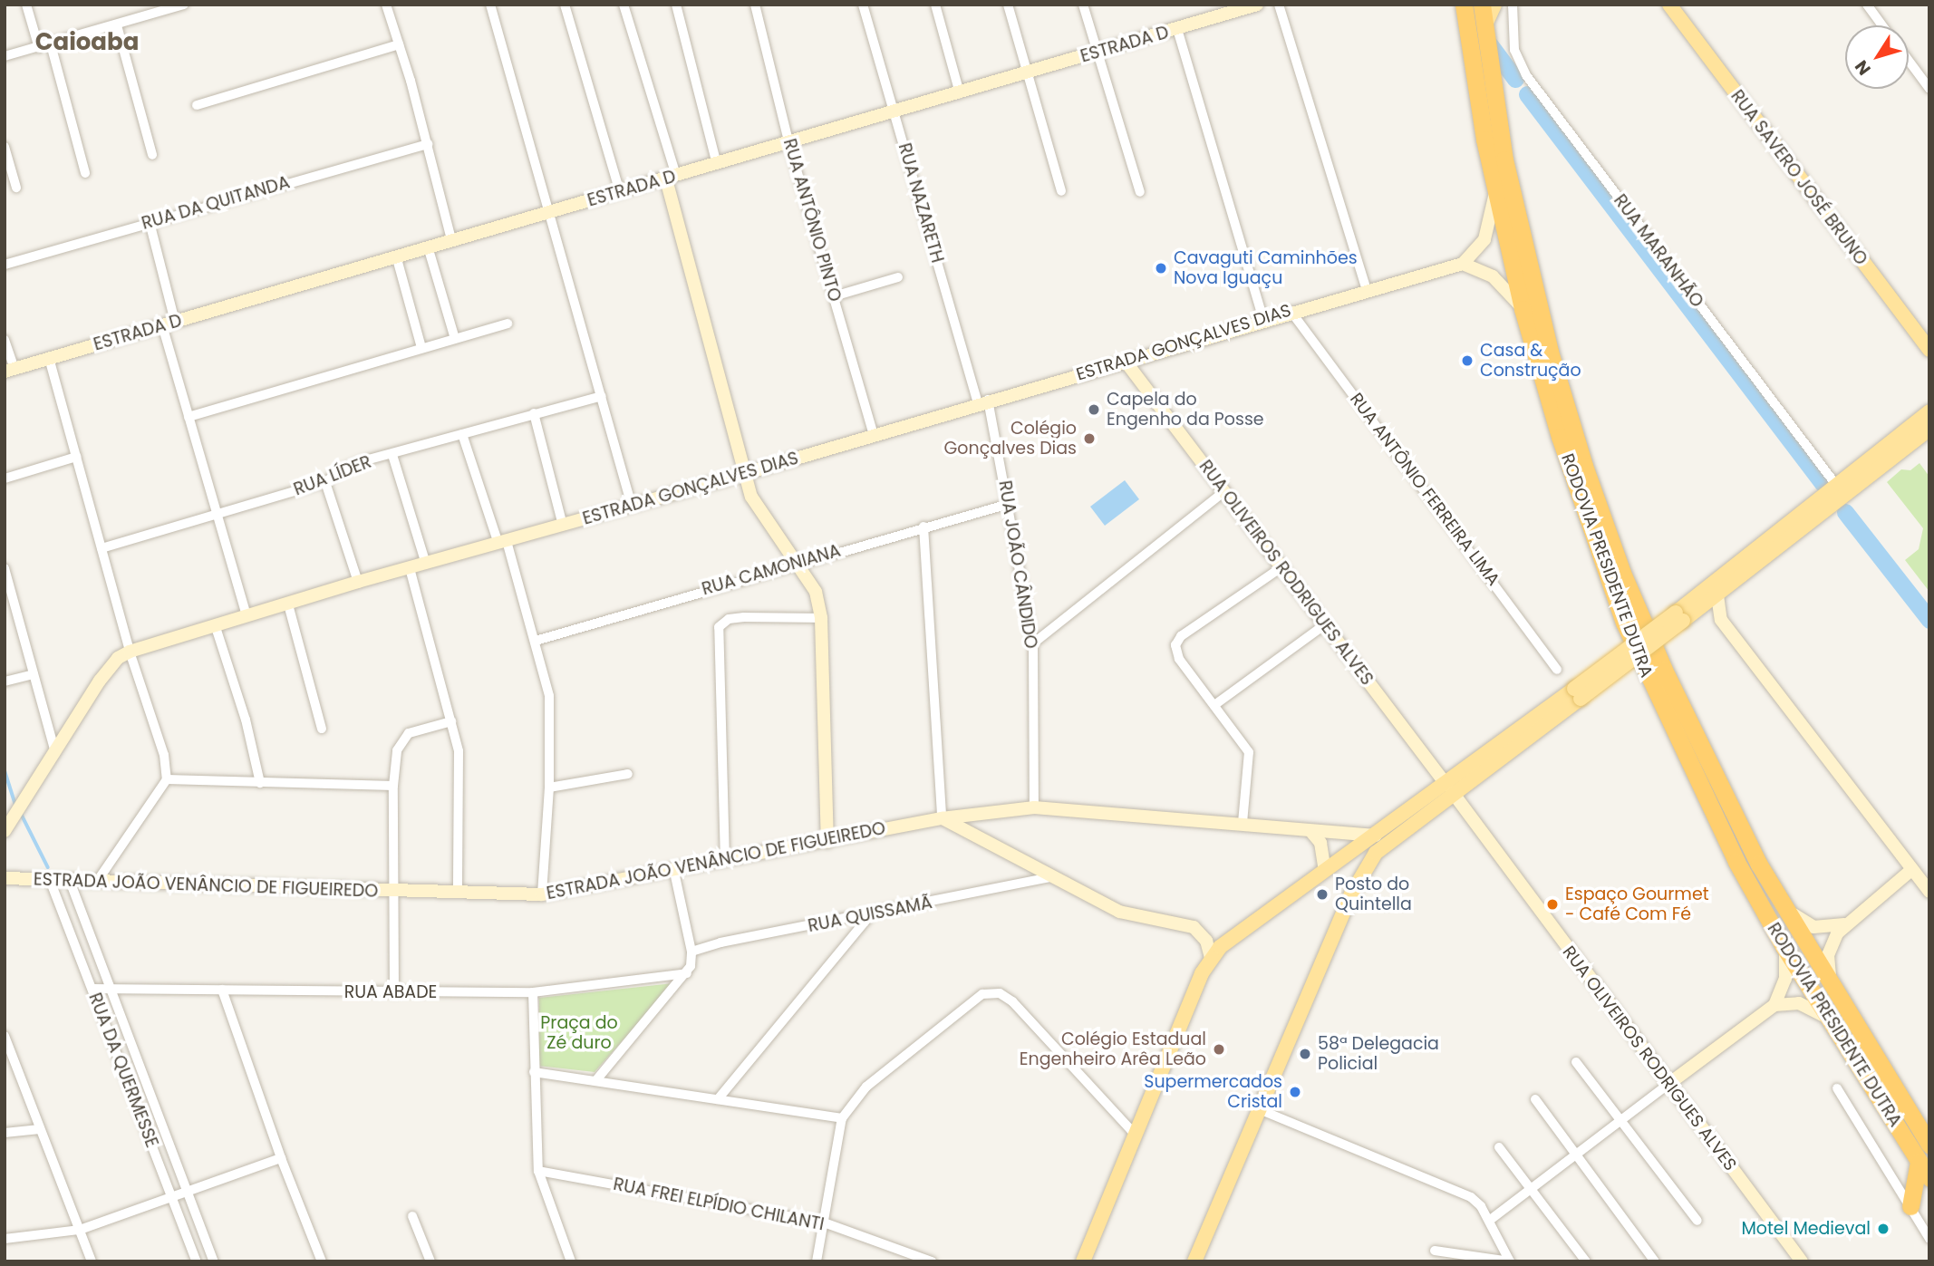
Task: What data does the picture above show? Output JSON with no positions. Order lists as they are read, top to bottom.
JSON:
{
  "streets": {
    "highway": ["RODOVIA PRESIDENTE DUTRA"],
    "main road": ["RUA SAVERO JOSÉ BRUNO"],
    "street": [
      "ESTRADA D",
      "RUA DA QUITANDA",
      "RUA NAZARETH",
      "RUA ANTÔNIO PINTO",
      "RUA MARANHÃO",
      "ESTRADA GONÇALVES DIAS",
      "RUA LÍDER",
      "RUA ANTÔNIO FERREIRA LIMA",
      "RUA JOÃO CÂNDIDO",
      "RUA CAMONIANA",
      "RUA OLIVEIROS RODRIGUES ALVES",
      "ESTRADA JOÃO VENÂNCIO DE FIGUEIREDO",
      "RUA QUISSAMÃ",
      "RUA ABADE",
      "RUA DA QUERMESSE",
      "RUA FREI ELPÍDIO CHILANTI"
    ]
  },
  "crossings": [
    ["ESTRADA D", "RUA NAZARETH"],
    ["ESTRADA D", "RUA ANTÔNIO PINTO"],
    ["RUA NAZARETH", "ESTRADA GONÇALVES DIAS"],
    ["RUA NAZARETH", "RUA JOÃO CÂNDIDO"],
    ["RUA ANTÔNIO PINTO", "ESTRADA GONÇALVES DIAS"],
    ["ESTRADA GONÇALVES DIAS", "RUA ANTÔNIO FERREIRA LIMA"],
    ["ESTRADA GONÇALVES DIAS", "RUA JOÃO CÂNDIDO"],
    ["ESTRADA GONÇALVES DIAS", "RUA OLIVEIROS RODRIGUES ALVES"],
    ["RUA JOÃO CÂNDIDO", "RUA CAMONIANA"],
    ["RUA JOÃO CÂNDIDO", "ESTRADA JOÃO VENÂNCIO DE FIGUEIREDO"],
    ["ESTRADA JOÃO VENÂNCIO DE FIGUEIREDO", "RUA DA QUERMESSE"],
    ["RUA ABADE", "RUA DA QUERMESSE"]
  ],
  "districts": ["Caioaba"],
  "parks": ["Praça do Zé duro"],
  "places": [
    "Cavaguti Caminhões Nova Iguaçu",
    "Casa & Construção",
    "Capela do Engenho da Posse",
    "Colégio Gonçalves Dias",
    "Posto do Quintella",
    "Espaço Gourmet - Café Com Fé",
    "Colégio Estadual Engenheiro Arêa Leão",
    "58ª Delegacia Policial",
    "Supermercados Cristal",
    "Motel Medieval"
  ],
  "north": "bottom left"
}
